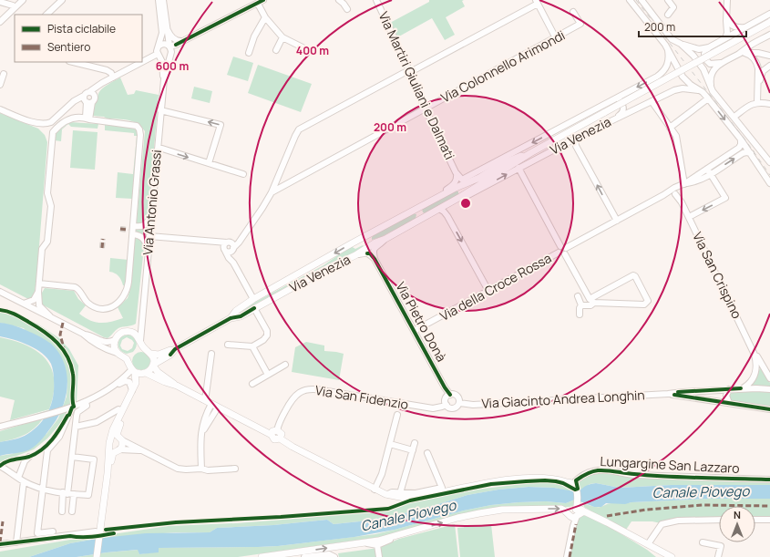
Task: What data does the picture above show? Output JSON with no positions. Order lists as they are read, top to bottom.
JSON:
{
  "streets": {
    "main road": ["Via Venezia"],
    "street": [
      "Via Colonnello Arimondi",
      "Via Martiri Giuliani e Dalmati",
      "Via Antonio Grassi",
      "Via San Crispino",
      "Via della Croce Rossa",
      "Via Pietro Donà",
      "Via San Fidenzio",
      "Via Giacinto Andrea Longhin",
      "Lungargine San Lazzaro"
    ]
  },
  "crossings": [
    ["Via Colonnello Arimondi", "Via Martiri Giuliani e Dalmati"],
    ["Via Martiri Giuliani e Dalmati", "Via Venezia"],
    ["Via San Crispino", "Via della Croce Rossa"],
    ["Via San Crispino", "Via Giacinto Andrea Longhin"],
    ["Via della Croce Rossa", "Via Pietro Donà"],
    ["Via Pietro Donà", "Via San Fidenzio"],
    ["Via Pietro Donà", "Via Giacinto Andrea Longhin"],
    ["Via San Fidenzio", "Via Giacinto Andrea Longhin"]
  ],
  "water": ["Canale Piovego"],
  "legend": ["Pista ciclabile", "Sentiero"],
  "scale_bar": "200 m",
  "north": "top",
  "rings": ["400 m", "600 m", "200 m"]
}
